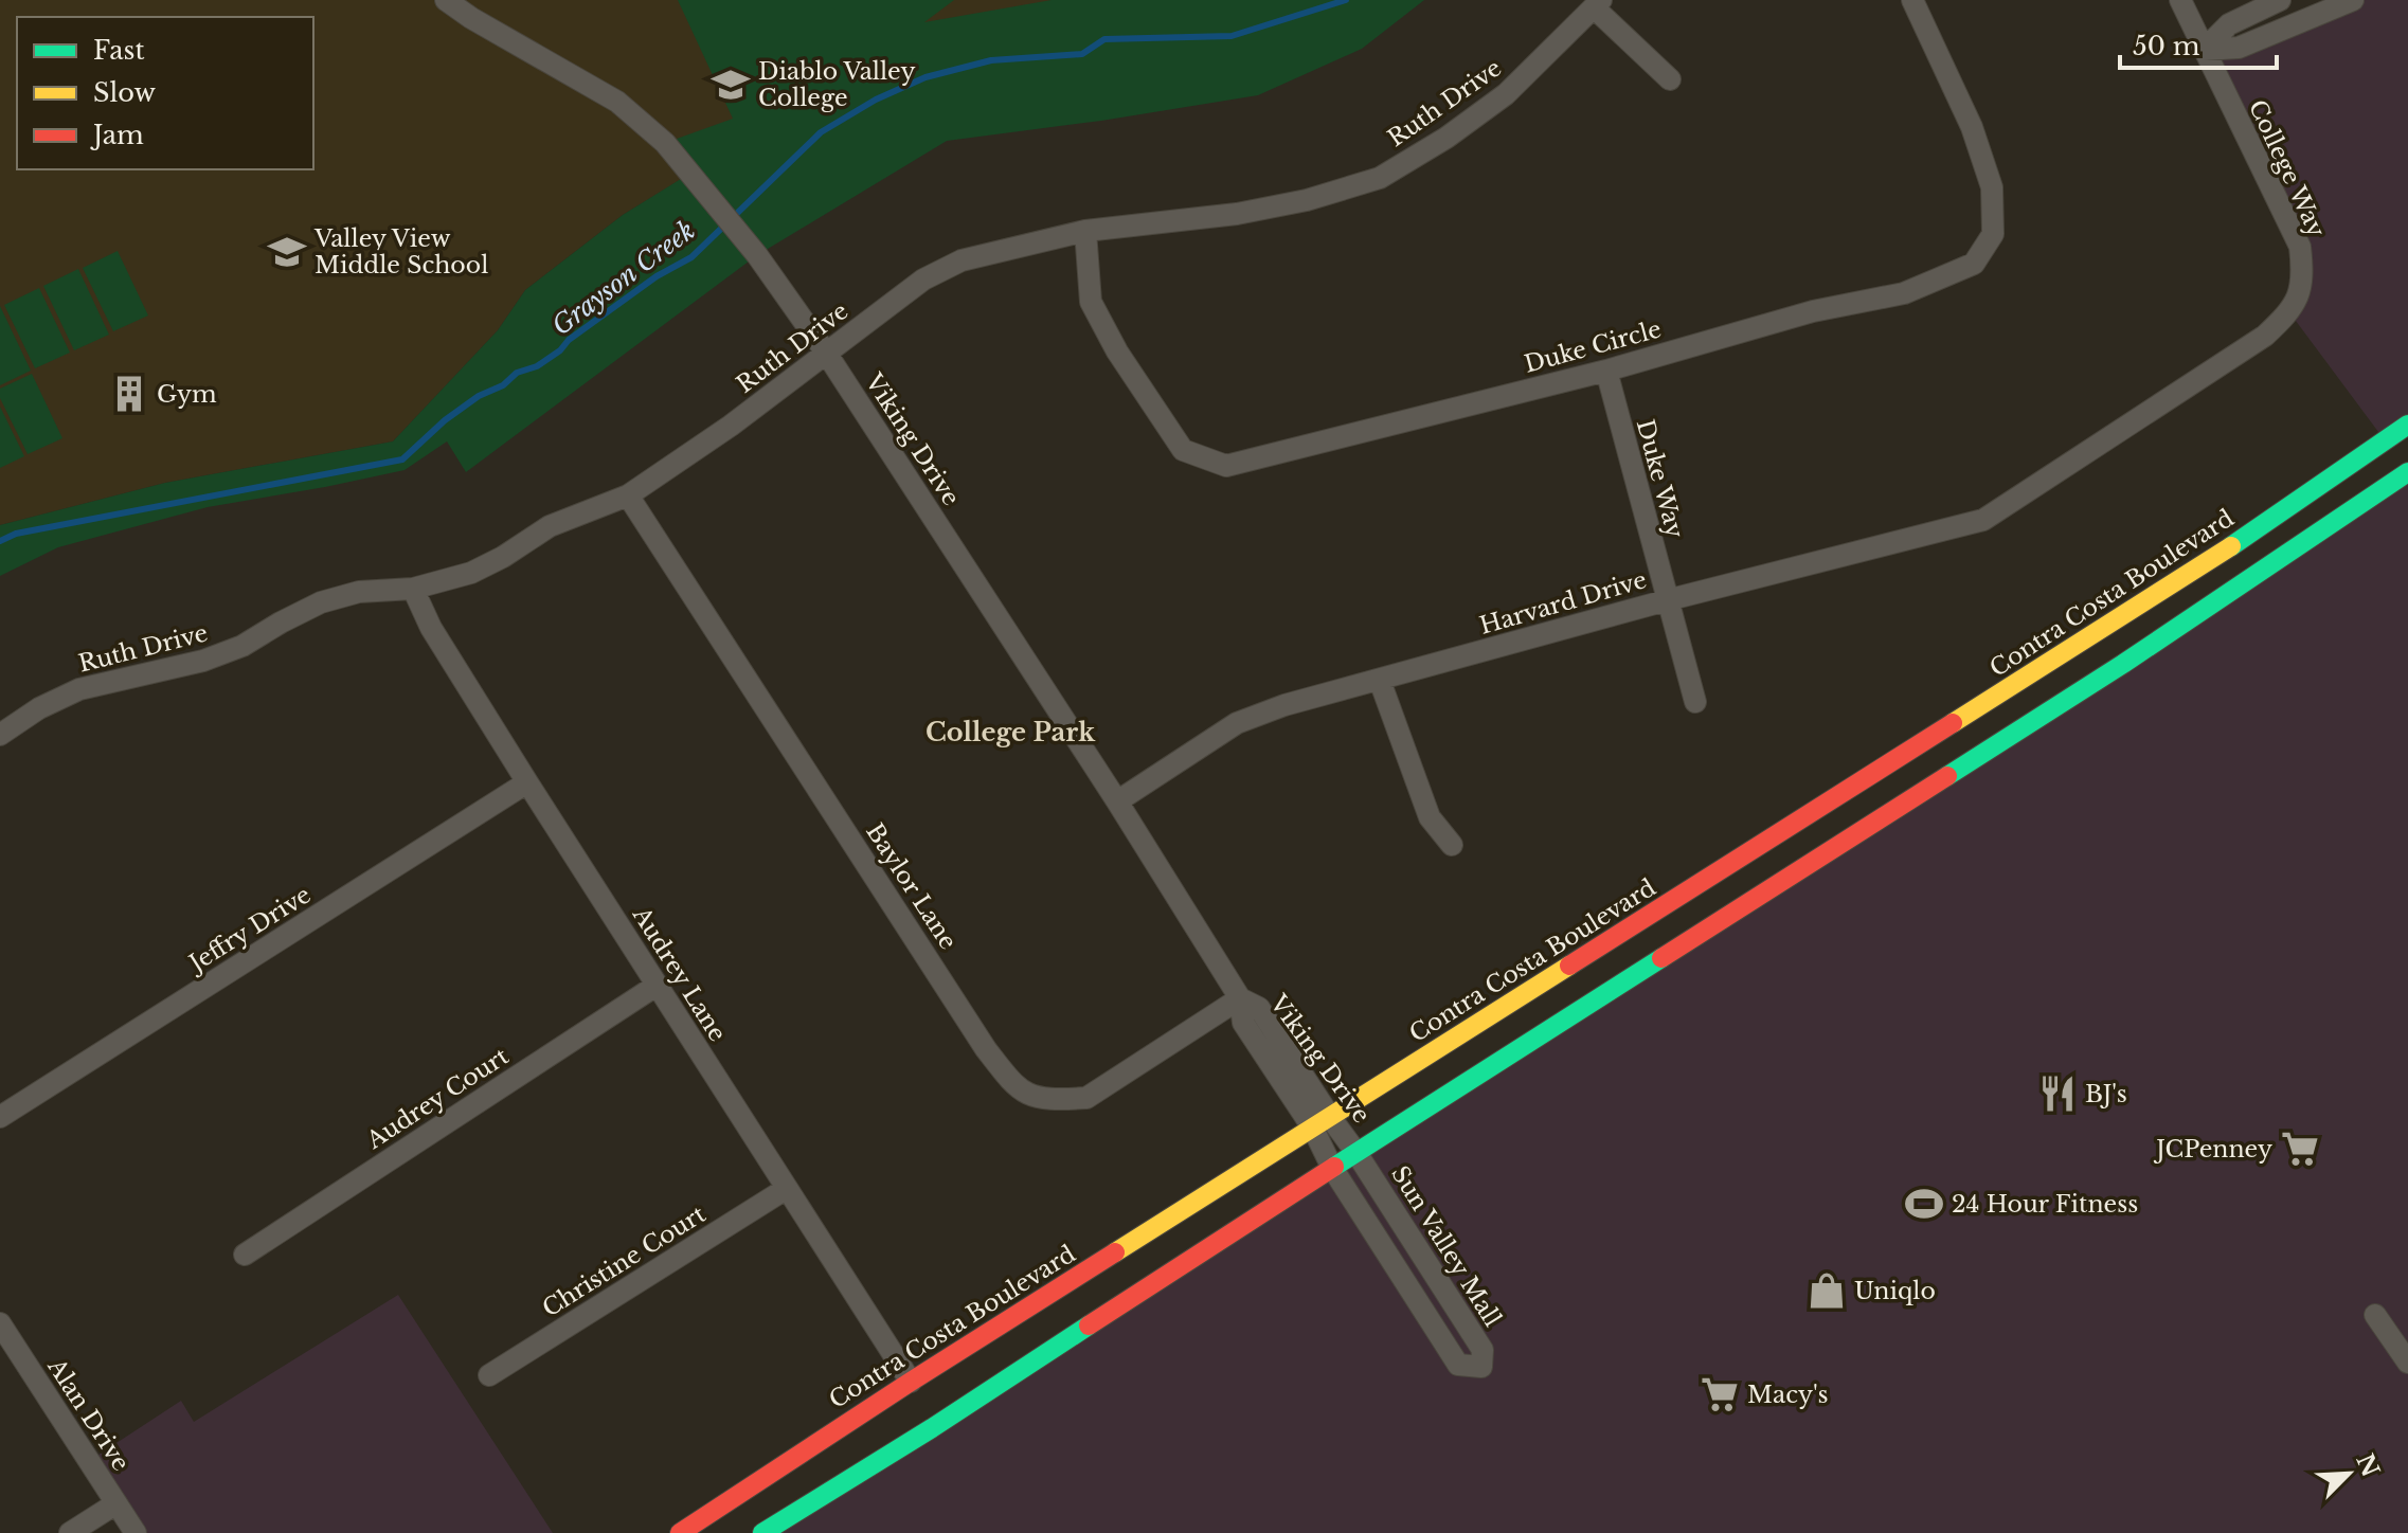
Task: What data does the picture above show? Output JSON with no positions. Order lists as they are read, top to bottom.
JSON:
{
  "streets": {
    "main road": ["Contra Costa Boulevard"],
    "street": [
      "Ruth Drive",
      "College Way",
      "Duke Circle",
      "Viking Drive",
      "Duke Way",
      "Harvard Drive",
      "Baylor Lane",
      "Jeffry Drive",
      "Audrey Lane",
      "Audrey Court",
      "Sun Valley Mall",
      "Christine Court",
      "Alan Drive"
    ]
  },
  "crossings": [
    ["Ruth Drive", "Duke Circle"],
    ["Ruth Drive", "Viking Drive"],
    ["Ruth Drive", "Baylor Lane"],
    ["Ruth Drive", "Audrey Lane"],
    ["College Way", "Harvard Drive"],
    ["Duke Circle", "Duke Way"],
    ["Viking Drive", "Contra Costa Boulevard"],
    ["Viking Drive", "Harvard Drive"],
    ["Viking Drive", "Baylor Lane"],
    ["Viking Drive", "Sun Valley Mall"],
    ["Duke Way", "Harvard Drive"],
    ["Contra Costa Boulevard", "Audrey Lane"],
    ["Jeffry Drive", "Audrey Lane"],
    ["Audrey Lane", "Audrey Court"],
    ["Audrey Lane", "Christine Court"]
  ],
  "districts": ["College Park"],
  "water": ["Grayson Creek"],
  "places": {
    "school or university": ["Diablo Valley College", "Valley View Middle School"],
    "building": ["Gym"],
    "restaurant": ["BJ's"],
    "supermarket": ["JCPenney", "Macy's"],
    "sports": ["24 Hour Fitness"],
    "shop": ["Uniqlo"]
  },
  "legend": ["Fast", "Slow", "Jam"],
  "scale_bar": "50 m",
  "north": "top right"
}
